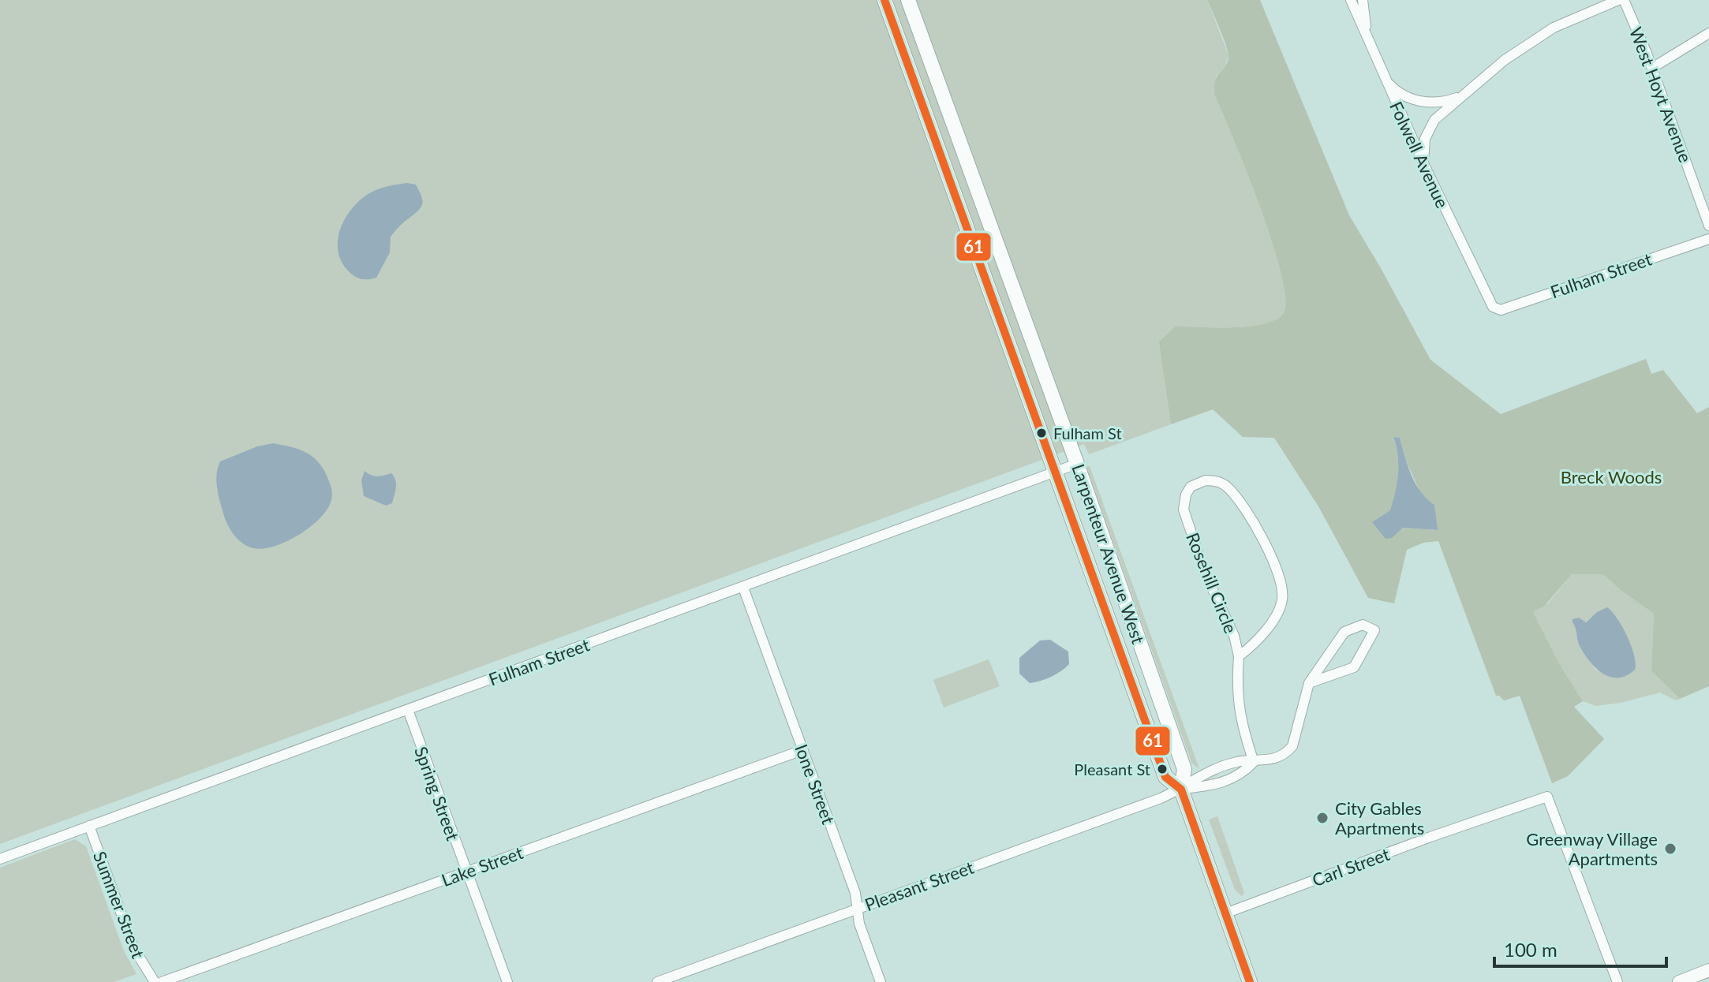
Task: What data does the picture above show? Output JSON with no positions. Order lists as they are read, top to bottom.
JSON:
{
  "streets": {
    "main road": ["Larpenteur Avenue West"],
    "street": [
      "West Hoyt Avenue",
      "Folwell Avenue",
      "Fulham Street",
      "Rosehill Circle",
      "Ione Street",
      "Spring Street",
      "Lake Street",
      "Carl Street",
      "Pleasant Street",
      "Summer Street"
    ]
  },
  "crossings": [
    ["Folwell Avenue", "Fulham Street"],
    ["Fulham Street", "Larpenteur Avenue West"],
    ["Fulham Street", "Ione Street"],
    ["Fulham Street", "Spring Street"],
    ["Fulham Street", "Summer Street"],
    ["Larpenteur Avenue West", "Carl Street"],
    ["Larpenteur Avenue West", "Pleasant Street"],
    ["Rosehill Circle", "Pleasant Street"],
    ["Ione Street", "Lake Street"],
    ["Ione Street", "Pleasant Street"],
    ["Spring Street", "Lake Street"]
  ],
  "parks": ["Breck Woods"],
  "places": [
    "Fulham St",
    "Pleasant St",
    "City Gables Apartments",
    "Greenway Village Apartments"
  ],
  "lines": ["transit line 61"],
  "scale_bar": "100 m"
}
